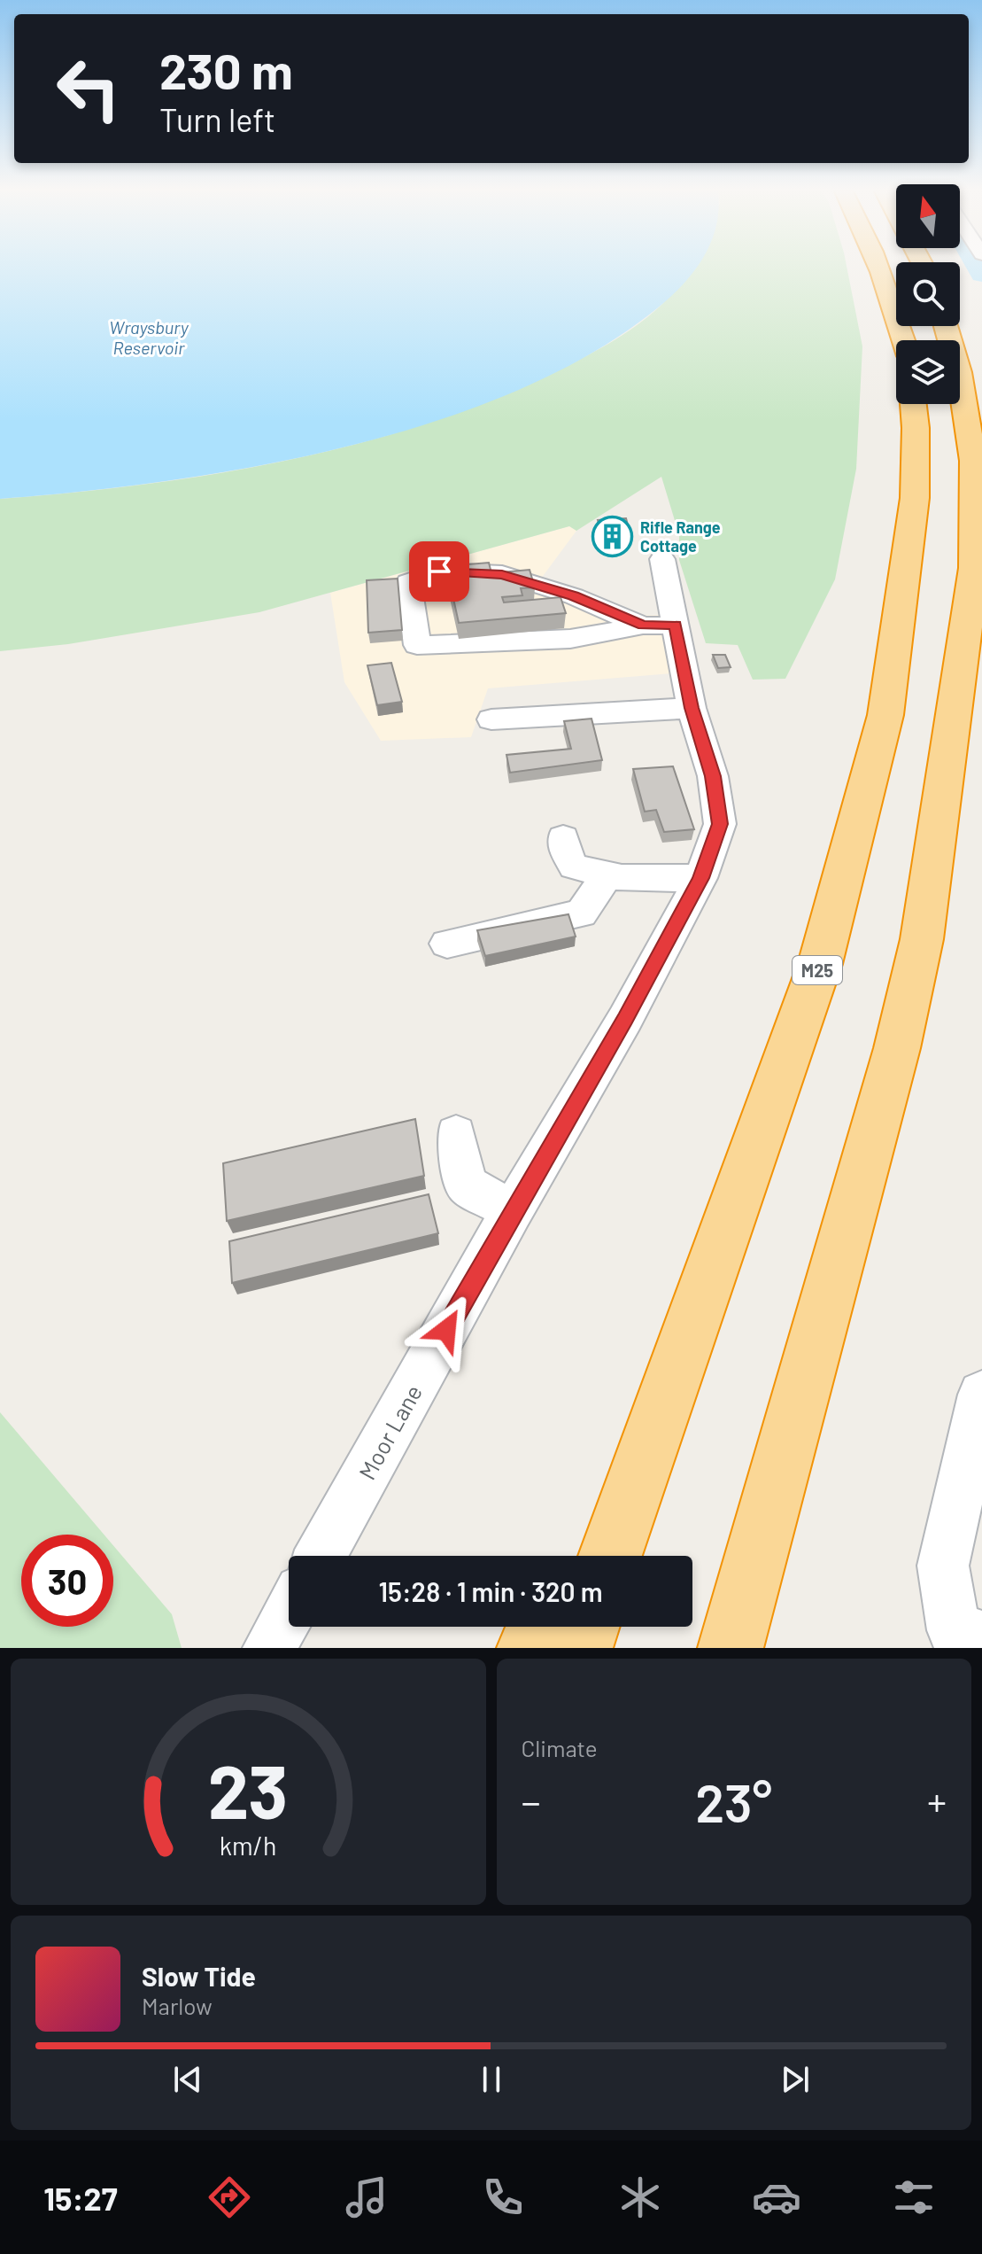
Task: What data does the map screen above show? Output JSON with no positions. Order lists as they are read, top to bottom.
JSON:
{
  "streets": {
    "highway": ["M25"],
    "street": ["Moor Lane"]
  },
  "water": ["Wraysbury Reservoir"],
  "places": {
    "building": ["Rifle Range Cottage"]
  },
  "north": "top",
  "page": {
    "turn": ["230 m", "Turn left"],
    "limit": "30",
    "trip": "15:28 · 1 min · 320 m",
    "tile": "Climate",
    "heat": ["−", "23°", "+"],
    "song": ["Slow Tide", "Marlow"],
    "tabs": "15:27",
    "gauge": ["23", "km/h"]
  }
}
